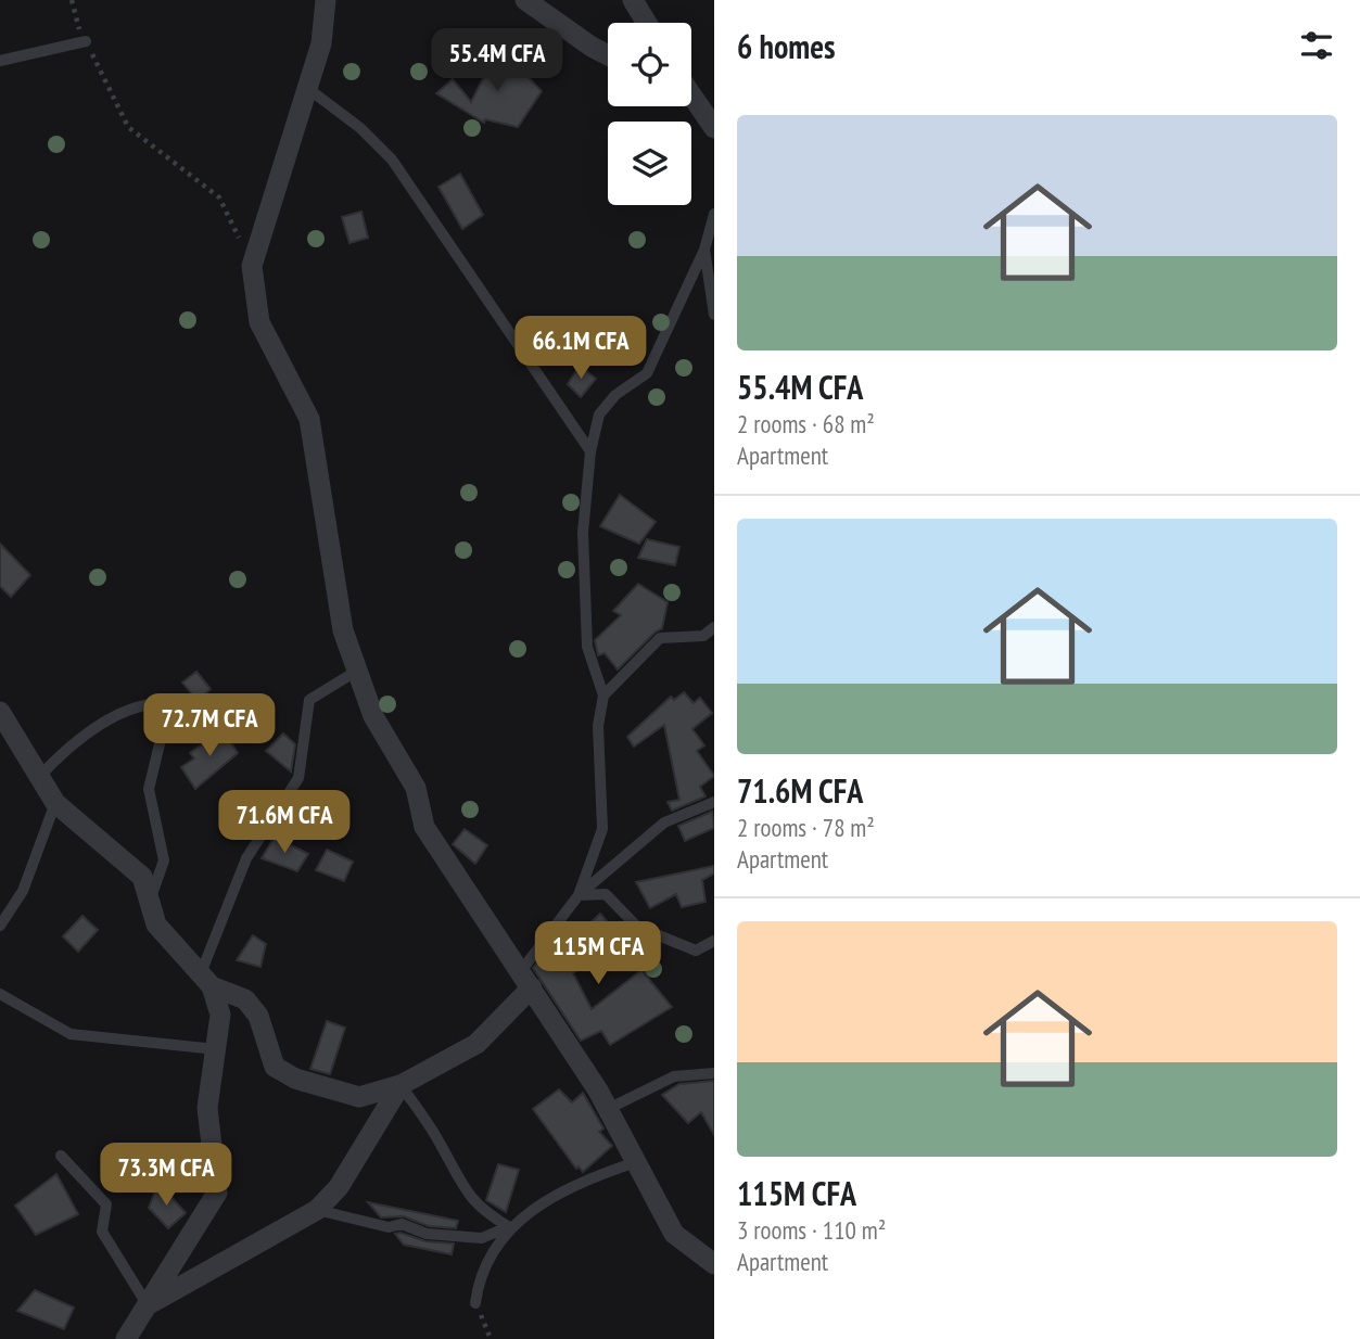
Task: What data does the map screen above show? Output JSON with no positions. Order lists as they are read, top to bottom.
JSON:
{
  "page": {
    "heading": "6 homes",
    "price": [
      "55.4M CFA",
      "66.1M CFA",
      "72.7M CFA",
      "71.6M CFA",
      "115M CFA",
      "73.3M CFA"
    ],
    "list": [
      {
        "name": "55.4M CFA",
        "note": "2 rooms · 68 m² · Apartment"
      },
      {
        "name": "71.6M CFA",
        "note": "2 rooms · 78 m² · Apartment"
      },
      {
        "name": "115M CFA",
        "note": "3 rooms · 110 m² · Apartment"
      }
    ]
  }
}
